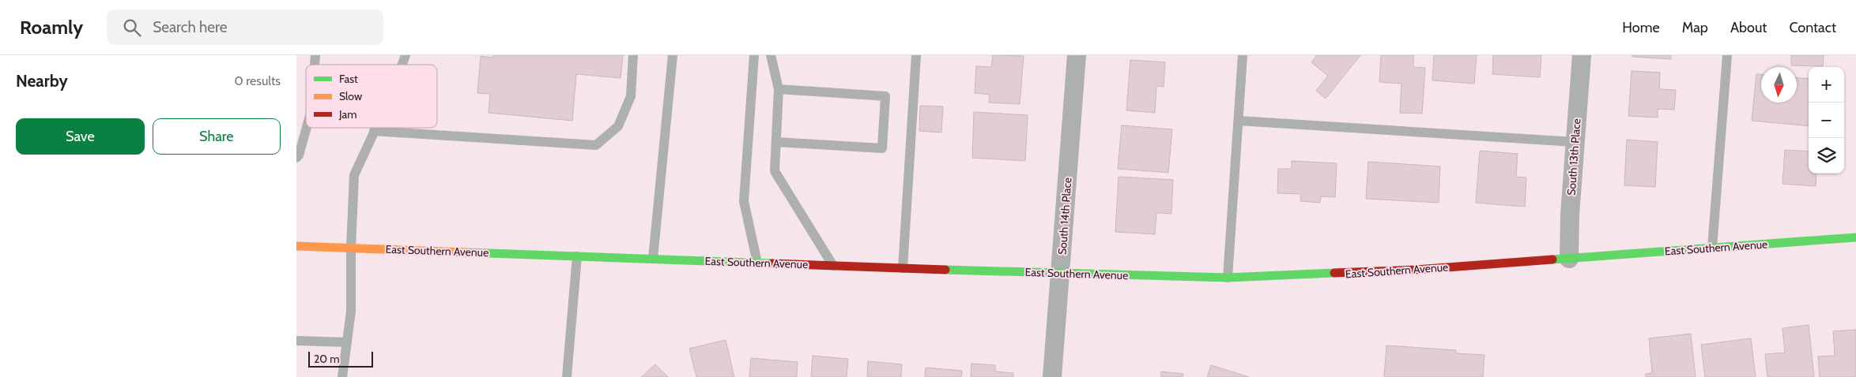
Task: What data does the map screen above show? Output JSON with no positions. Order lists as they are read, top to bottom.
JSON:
{
  "streets": {
    "main road": ["East Southern Avenue"],
    "street": ["South 13th Place", "South 14th Place"]
  },
  "crossings": [
    ["South 13th Place", "East Southern Avenue"],
    ["South 14th Place", "East Southern Avenue"]
  ],
  "legend": ["Fast", "Slow", "Jam"],
  "scale_bar": "20 m",
  "north": "bottom",
  "page": {
    "header": "Roamly",
    "search": "Search here",
    "nav": [
      "Home",
      "Map",
      "About",
      "Contact"
    ],
    "heading": ["Nearby", "0 results"],
    "map_buttons": ["+", "−"],
    "buttons": ["Save", "Share"],
    "scale": "20 m"
  }
}
